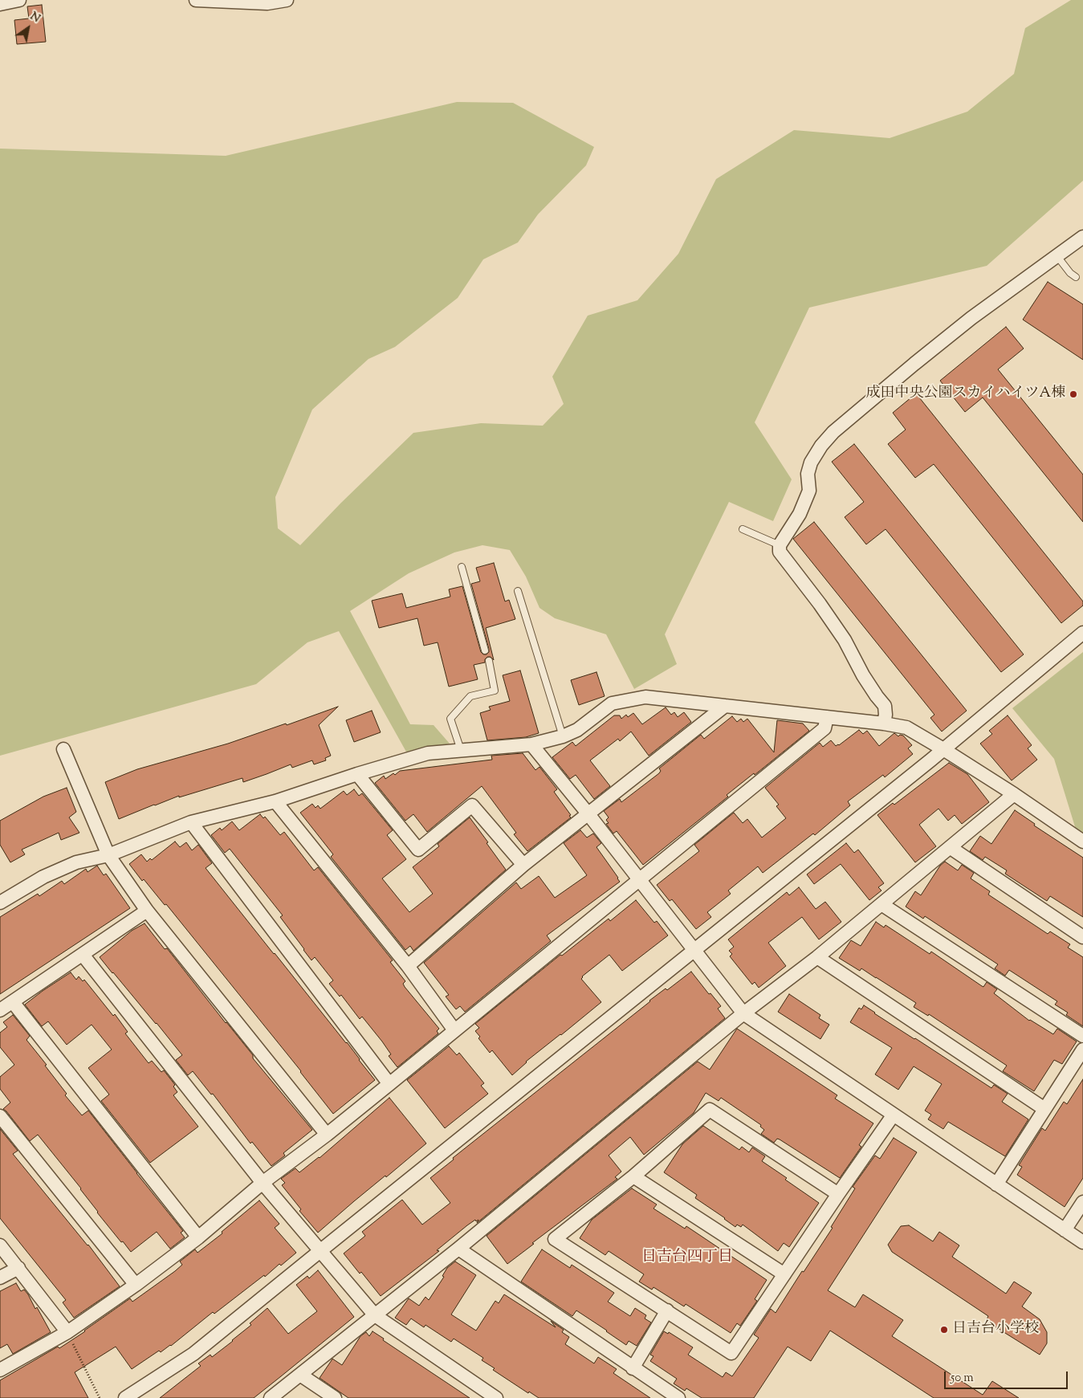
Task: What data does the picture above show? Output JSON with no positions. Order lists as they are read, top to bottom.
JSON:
{
  "districts": ["日吉台四丁目"],
  "places": ["成田中央公園スカイハイツA棟", "日吉台小学校"],
  "scale_bar": "50 m",
  "north": "top right"
}
